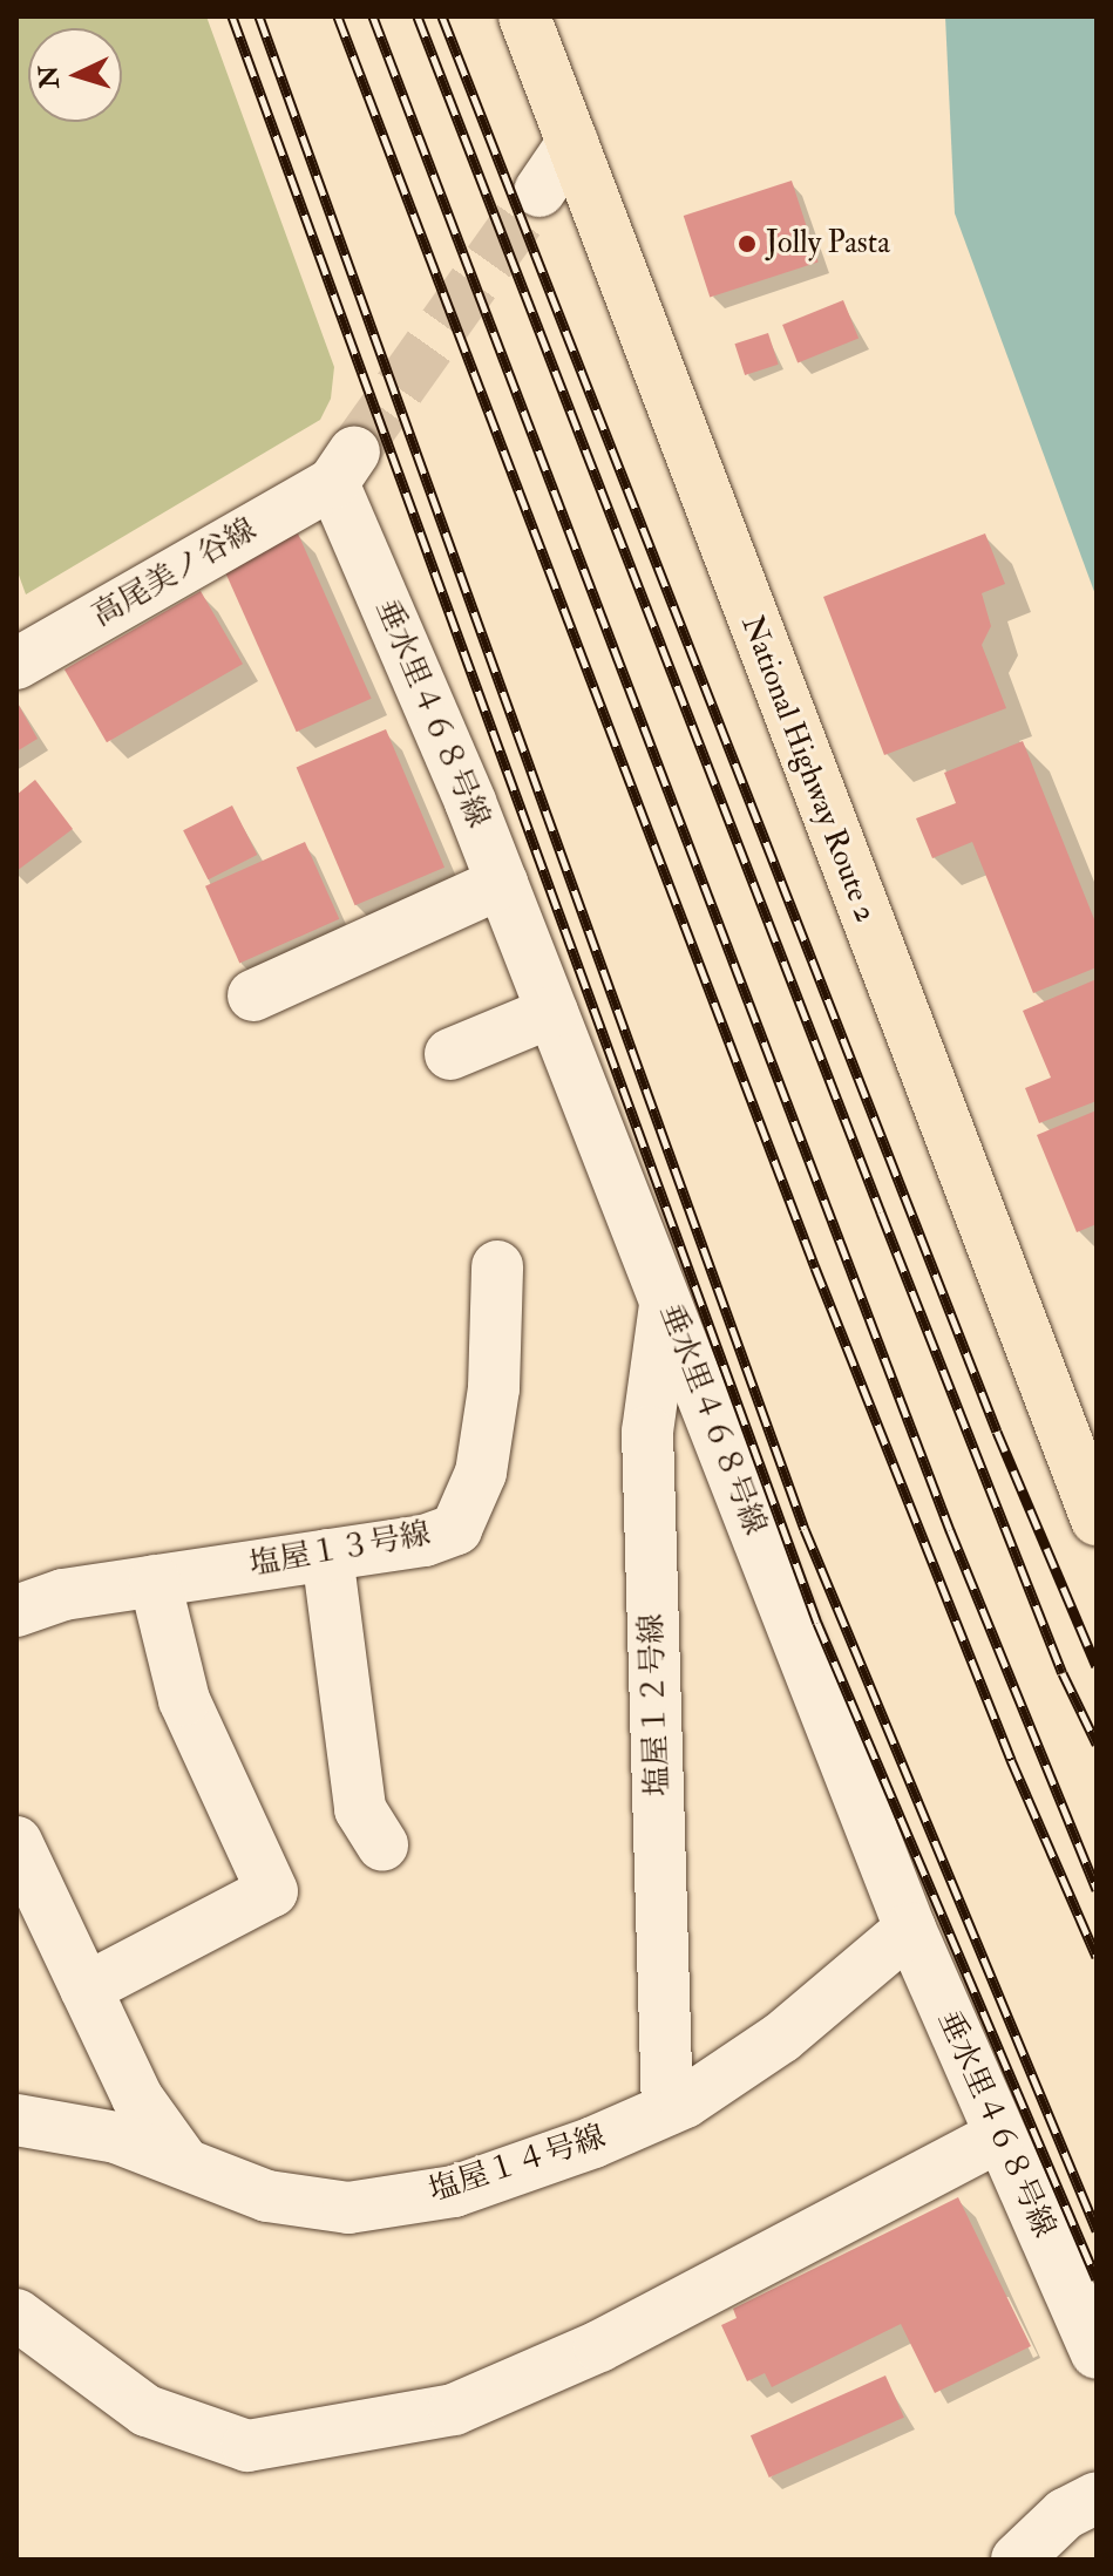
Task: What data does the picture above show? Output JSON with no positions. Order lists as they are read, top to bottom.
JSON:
{
  "streets": {
    "highway": ["National Highway Route 2"],
    "street": [
      "高尾美ノ谷線",
      "垂水里４６８号線",
      "塩屋１３号線",
      "塩屋１２号線",
      "塩屋１４号線"
    ]
  },
  "crossings": [
    ["高尾美ノ谷線", "垂水里４６８号線"],
    ["垂水里４６８号線", "塩屋１２号線"],
    ["垂水里４６８号線", "塩屋１４号線"],
    ["塩屋１２号線", "塩屋１４号線"]
  ],
  "places": ["Jolly Pasta"],
  "north": "left"
}
